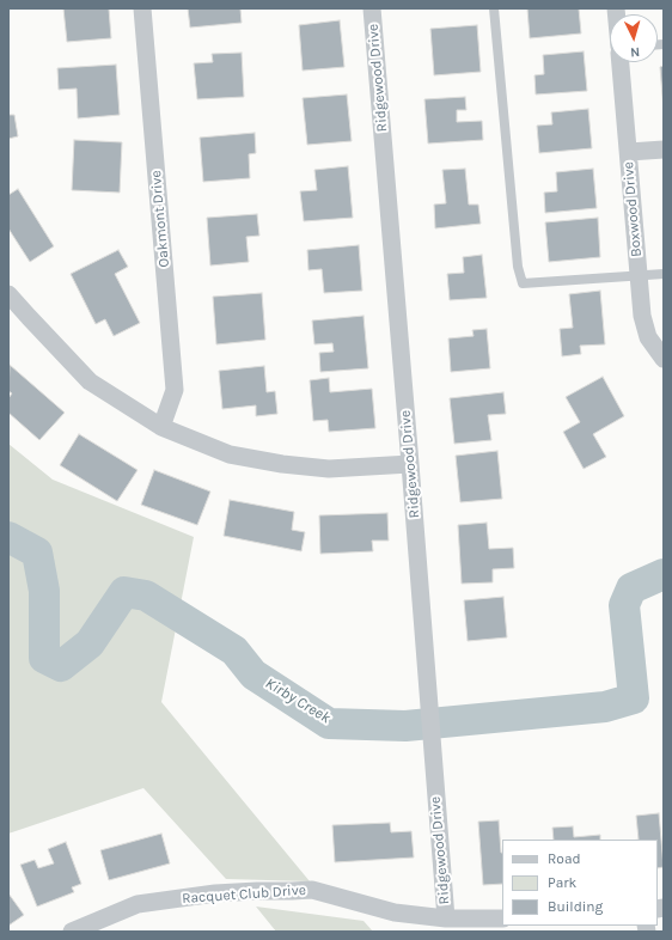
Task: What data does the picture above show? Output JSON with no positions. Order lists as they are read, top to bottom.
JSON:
{
  "streets": {
    "street": [
      "Ridgewood Drive",
      "Boxwood Drive",
      "Oakmont Drive",
      "Racquet Club Drive"
    ]
  },
  "crossings": [
    ["Ridgewood Drive", "Racquet Club Drive"]
  ],
  "water": ["Kirby Creek"],
  "legend": ["Road", "Park", "Building"],
  "north": "bottom"
}
